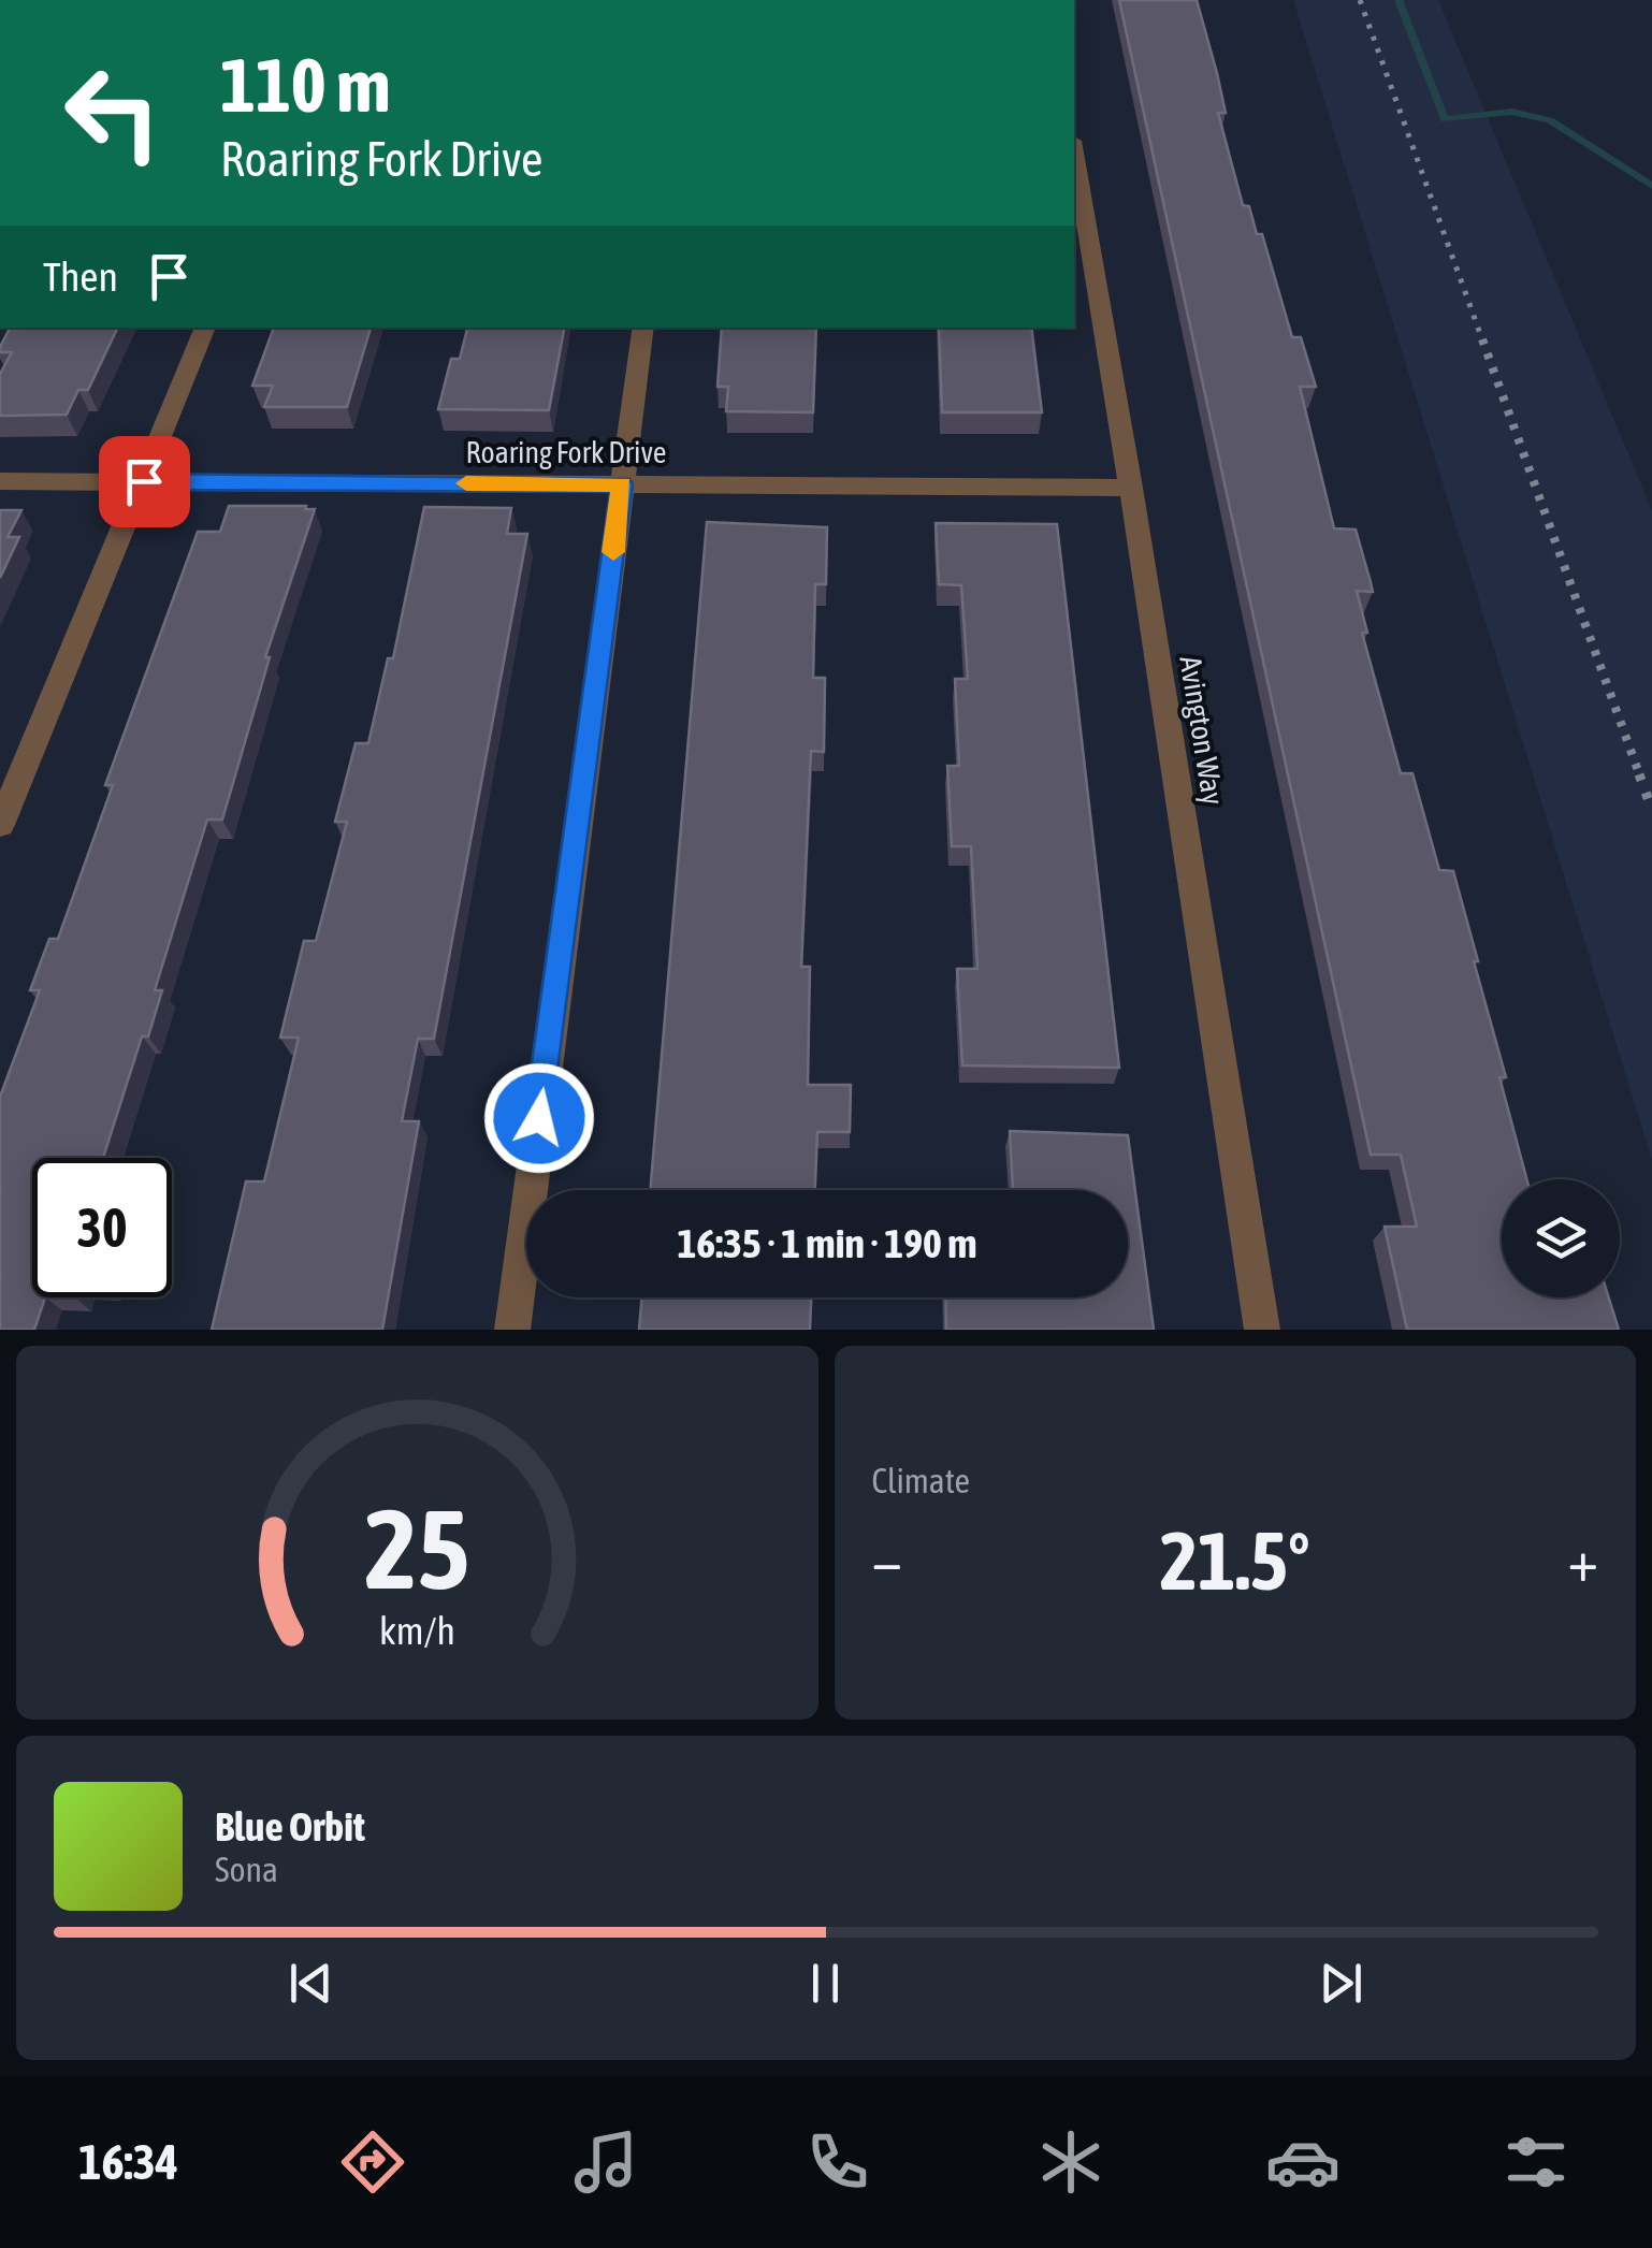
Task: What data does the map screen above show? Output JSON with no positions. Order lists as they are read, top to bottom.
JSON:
{
  "streets": {
    "street": ["Roaring Fork Drive", "Avington Way"]
  },
  "crossings": [
    ["Roaring Fork Drive", "Avington Way"]
  ],
  "page": {
    "turn": ["110 m", "Roaring Fork Drive"],
    "then": "Then",
    "limit": "30",
    "trip": "16:35 · 1 min · 190 m",
    "tile": "Climate",
    "heat": ["−", "21.5°", "+"],
    "song": ["Blue Orbit", "Sona"],
    "tabs": "16:34",
    "gauge": ["25", "km/h"]
  }
}
